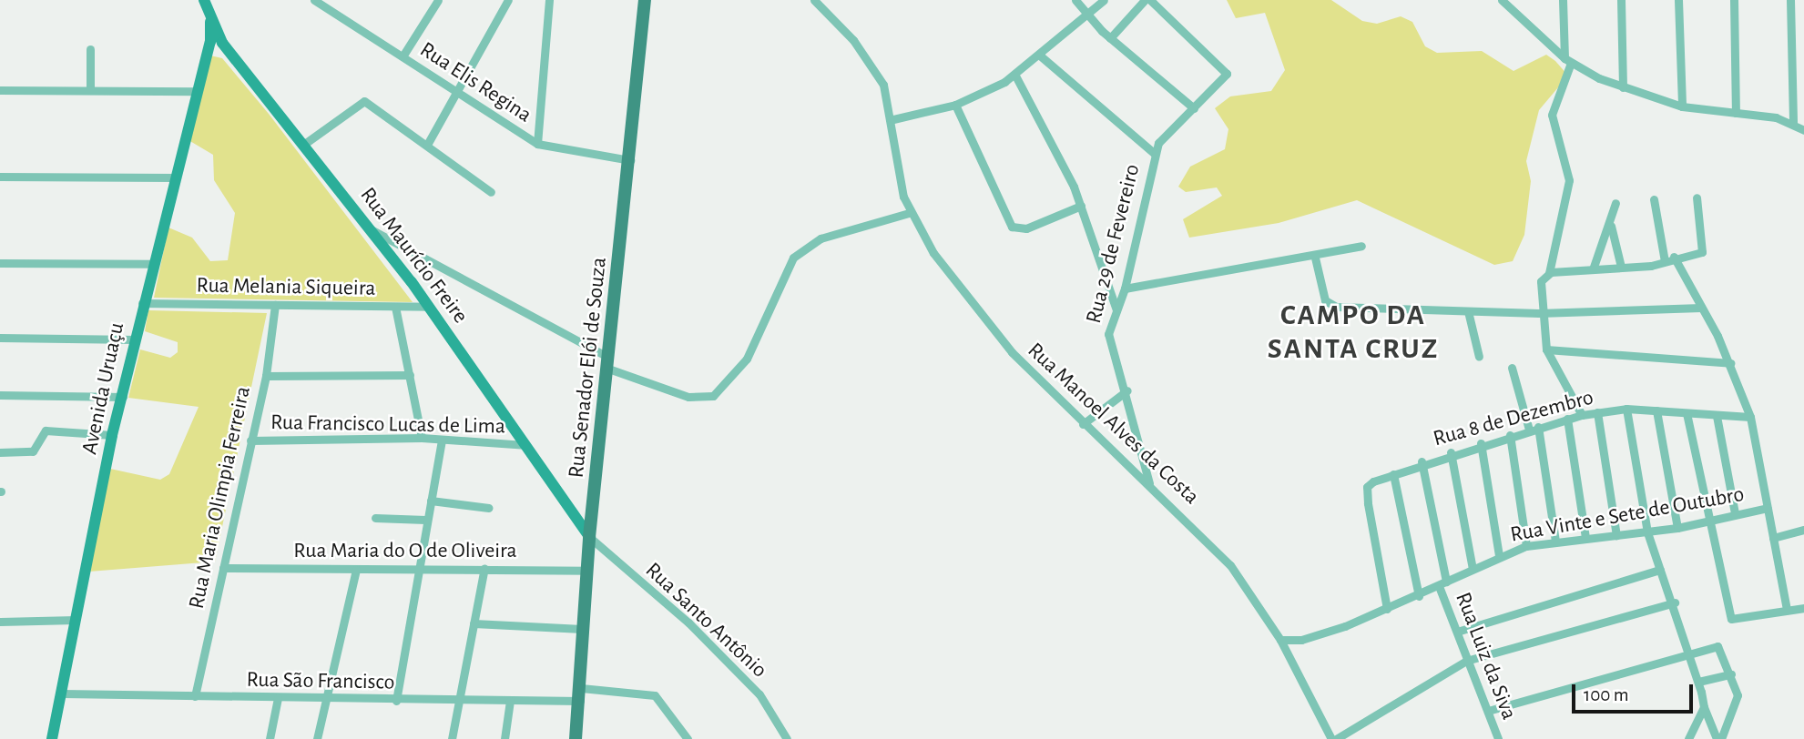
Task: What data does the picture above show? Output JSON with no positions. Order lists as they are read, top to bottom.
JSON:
{
  "streets": {
    "main road": ["Rua Senador Elói de Souza"],
    "street": [
      "Rua Elis Regina",
      "Rua 29 de Fevereiro",
      "Rua Maurício Freire",
      "Rua Melania Siqueira",
      "Avenida Uruaçu",
      "Rua 8 de Dezembro",
      "Rua Manoel Alves da Costa",
      "Rua Francisco Lucas de Lima",
      "Rua Maria Olimpia Ferreira",
      "Rua Vinte e Sete de Outubro",
      "Rua Maria do O de Oliveira",
      "Rua Santo Antônio",
      "Rua Luiz da Siva",
      "Rua São Francisco"
    ]
  },
  "crossings": [
    ["Rua Elis Regina", "Rua Senador Elói de Souza"],
    ["Rua 29 de Fevereiro", "Rua Manoel Alves da Costa"],
    ["Rua Maurício Freire", "Rua Melania Siqueira"],
    ["Rua Maurício Freire", "Rua Senador Elói de Souza"],
    ["Rua Maurício Freire", "Avenida Uruaçu"],
    ["Rua Maurício Freire", "Rua Francisco Lucas de Lima"],
    ["Rua Maurício Freire", "Rua Santo Antônio"],
    ["Rua Melania Siqueira", "Avenida Uruaçu"],
    ["Rua Melania Siqueira", "Rua Maria Olimpia Ferreira"],
    ["Rua Senador Elói de Souza", "Rua Maria do O de Oliveira"],
    ["Rua Senador Elói de Souza", "Rua Santo Antônio"],
    ["Rua Senador Elói de Souza", "Rua São Francisco"],
    ["Avenida Uruaçu", "Rua São Francisco"],
    ["Rua 8 de Dezembro", "Rua Vinte e Sete de Outubro"],
    ["Rua 8 de Dezembro", "Rua Luiz da Siva"],
    ["Rua Manoel Alves da Costa", "Rua Vinte e Sete de Outubro"],
    ["Rua Francisco Lucas de Lima", "Rua Maria Olimpia Ferreira"],
    ["Rua Maria Olimpia Ferreira", "Rua Maria do O de Oliveira"],
    ["Rua Maria Olimpia Ferreira", "Rua São Francisco"],
    ["Rua Vinte e Sete de Outubro", "Rua Luiz da Siva"]
  ],
  "districts": ["CAMPO DA SANTA CRUZ"],
  "scale_bar": "100 m"
}
